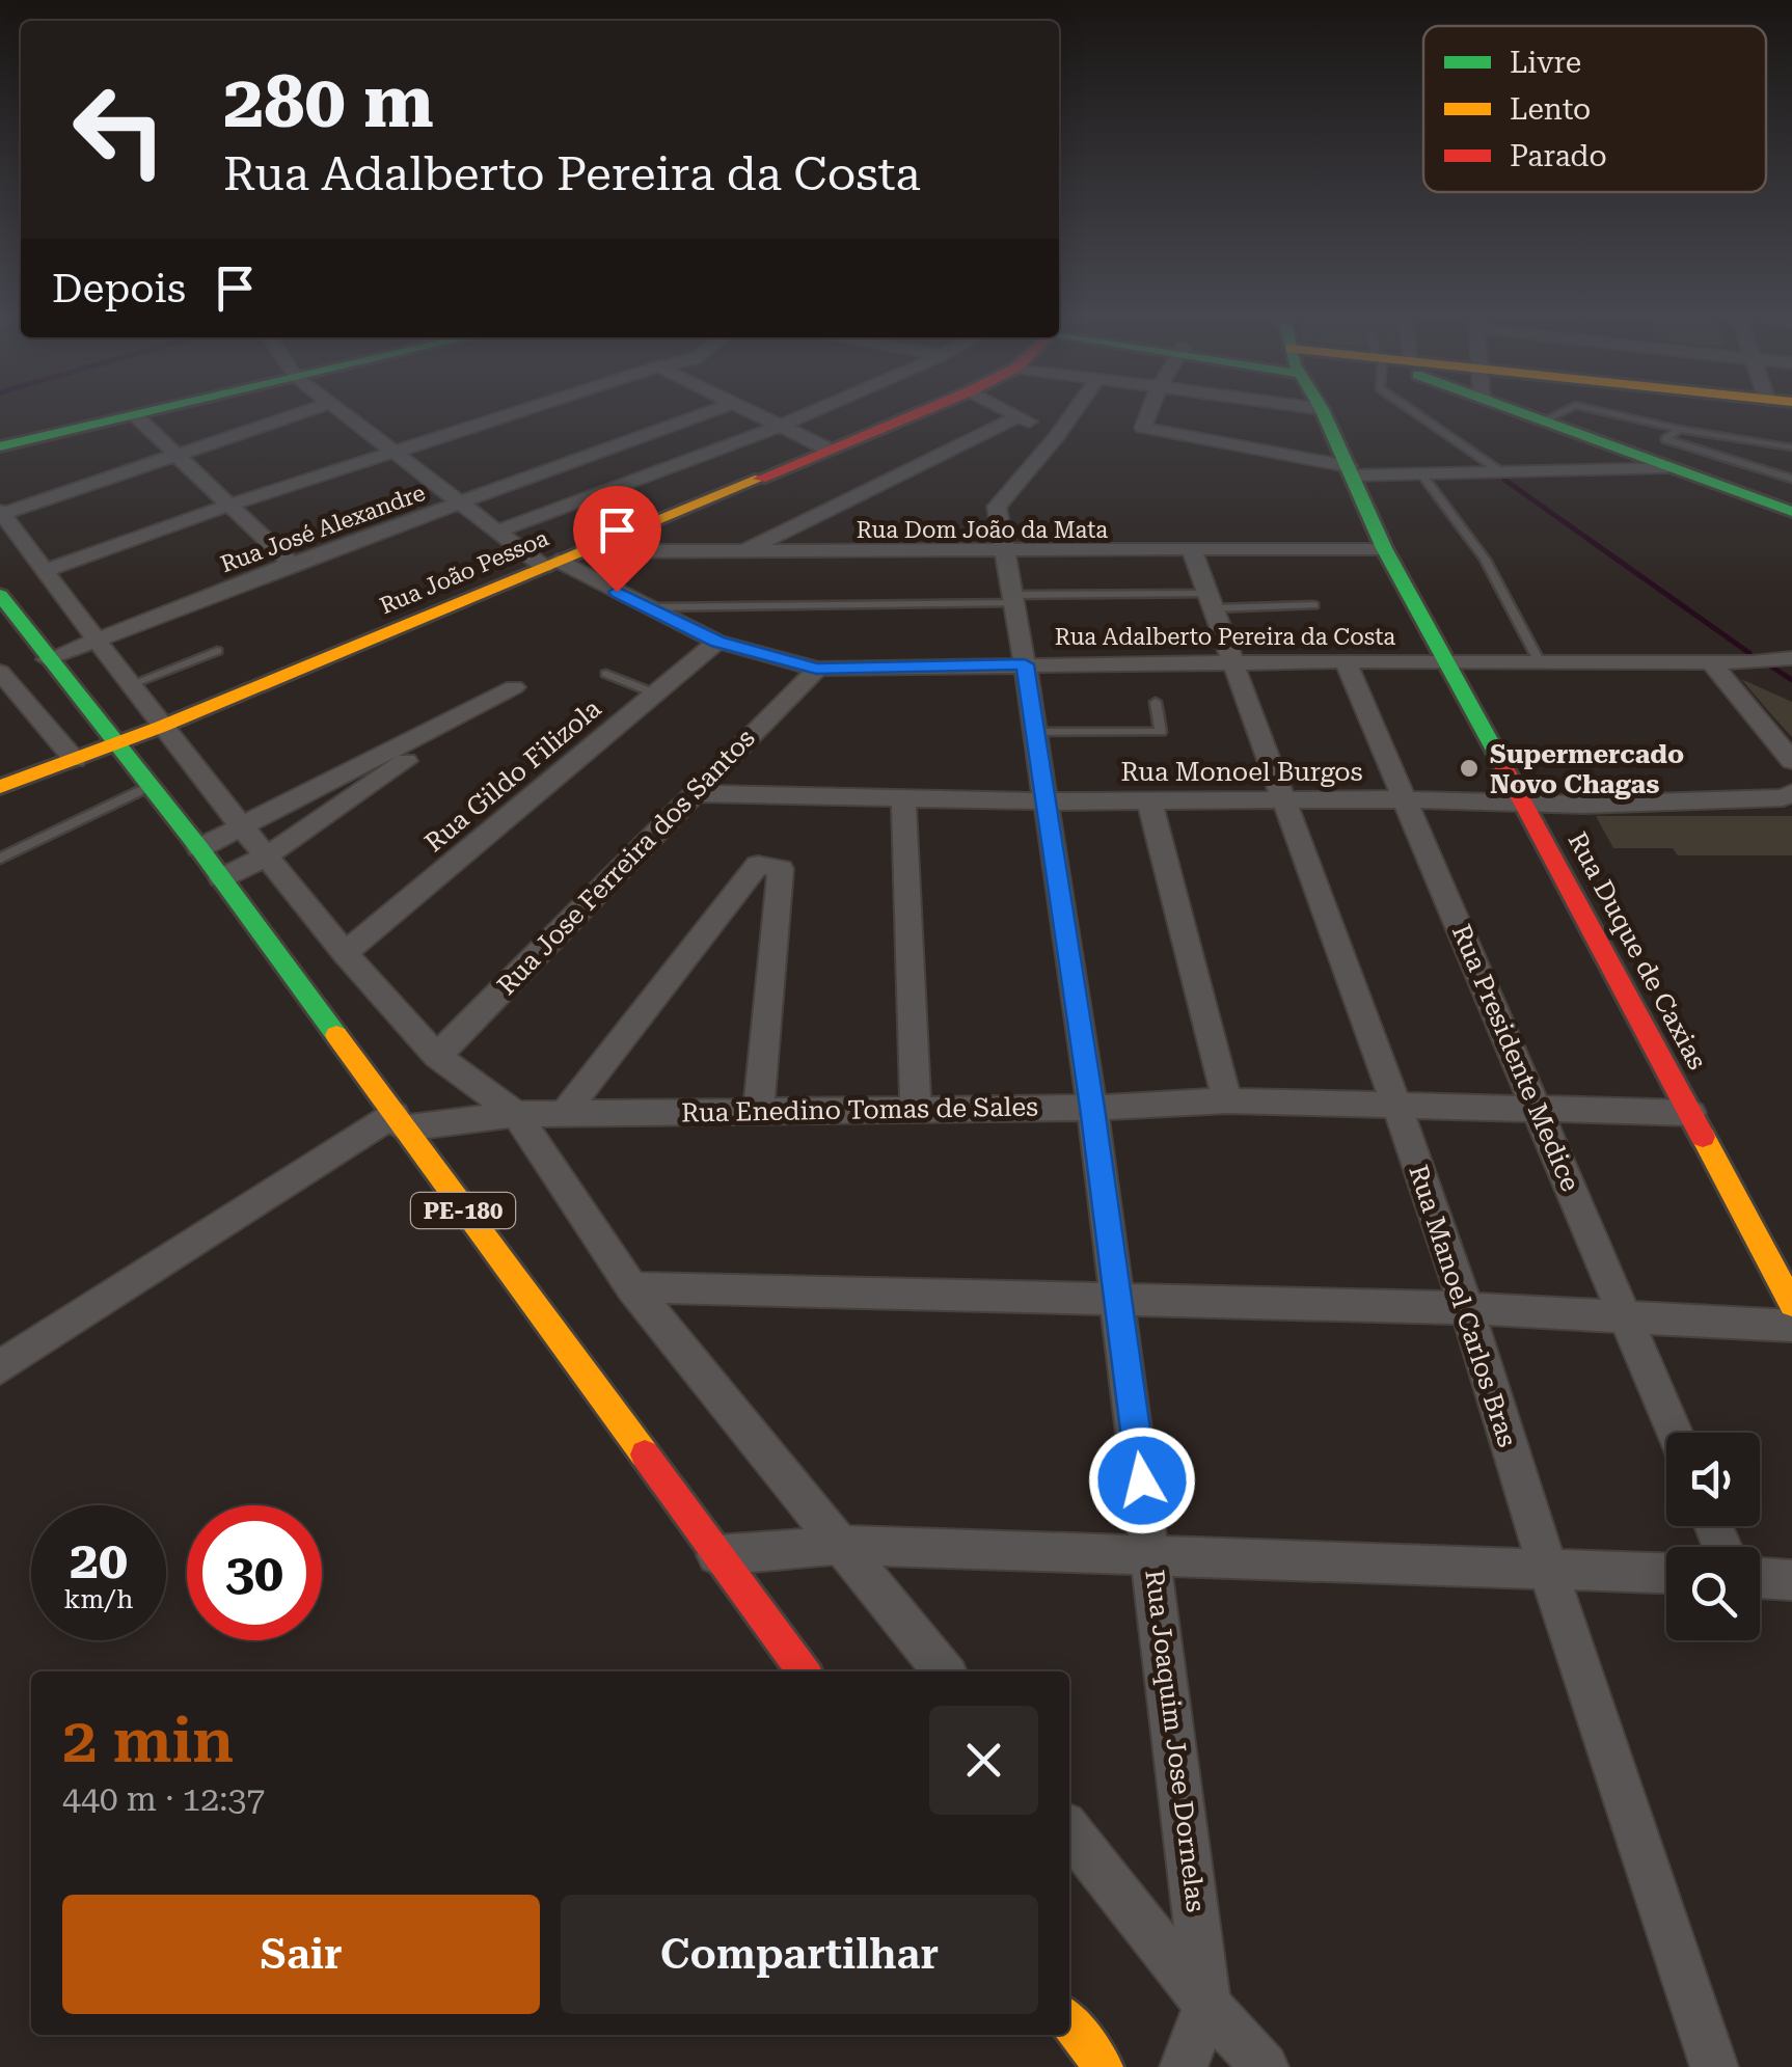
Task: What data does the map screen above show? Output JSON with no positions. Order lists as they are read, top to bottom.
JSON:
{
  "streets": {
    "street": [
      "Rua José Alexandre",
      "Rua Dom João da Mata",
      "Rua João Pessoa",
      "Rua Adalberto Pereira da Costa",
      "Rua Monoel Burgos",
      "Rua Gildo Filizola",
      "Rua Jose Ferreira dos Santos",
      "Rua Duque de Caxias",
      "Rua Presidente Medice",
      "Rua Enedino Tomas de Sales",
      "PE-180",
      "Rua Manoel Carlos Bras",
      "Rua Joaquim Jose Dornelas"
    ]
  },
  "crossings": [
    ["Rua José Alexandre", "Rua Adalberto Pereira da Costa"],
    ["Rua José Alexandre", "PE-180"],
    ["Rua Dom João da Mata", "Rua João Pessoa"],
    ["Rua Dom João da Mata", "Rua Duque de Caxias"],
    ["Rua Dom João da Mata", "Rua Manoel Carlos Bras"],
    ["Rua Dom João da Mata", "Rua Joaquim Jose Dornelas"],
    ["Rua João Pessoa", "Rua Adalberto Pereira da Costa"],
    ["Rua João Pessoa", "PE-180"],
    ["Rua Adalberto Pereira da Costa", "Rua Gildo Filizola"],
    ["Rua Adalberto Pereira da Costa", "Rua Jose Ferreira dos Santos"],
    ["Rua Adalberto Pereira da Costa", "Rua Duque de Caxias"],
    ["Rua Adalberto Pereira da Costa", "Rua Presidente Medice"],
    ["Rua Adalberto Pereira da Costa", "Rua Manoel Carlos Bras"],
    ["Rua Adalberto Pereira da Costa", "Rua Joaquim Jose Dornelas"],
    ["Rua Monoel Burgos", "Rua Jose Ferreira dos Santos"],
    ["Rua Monoel Burgos", "Rua Duque de Caxias"],
    ["Rua Monoel Burgos", "Rua Presidente Medice"],
    ["Rua Monoel Burgos", "Rua Manoel Carlos Bras"],
    ["Rua Monoel Burgos", "Rua Joaquim Jose Dornelas"],
    ["Rua Duque de Caxias", "Rua Enedino Tomas de Sales"],
    ["Rua Presidente Medice", "Rua Enedino Tomas de Sales"],
    ["Rua Enedino Tomas de Sales", "PE-180"],
    ["Rua Enedino Tomas de Sales", "Rua Manoel Carlos Bras"],
    ["Rua Enedino Tomas de Sales", "Rua Joaquim Jose Dornelas"]
  ],
  "places": ["Supermercado Novo Chagas"],
  "legend": ["Livre", "Lento", "Parado"],
  "page": {
    "turn": ["280 m", "Rua Adalberto Pereira da Costa"],
    "then": "Depois",
    "speed": "20 km/h",
    "limit": "30",
    "heading": ["2 min", "440 m · 12:37"],
    "buttons": ["Sair", "Compartilhar"]
  }
}
